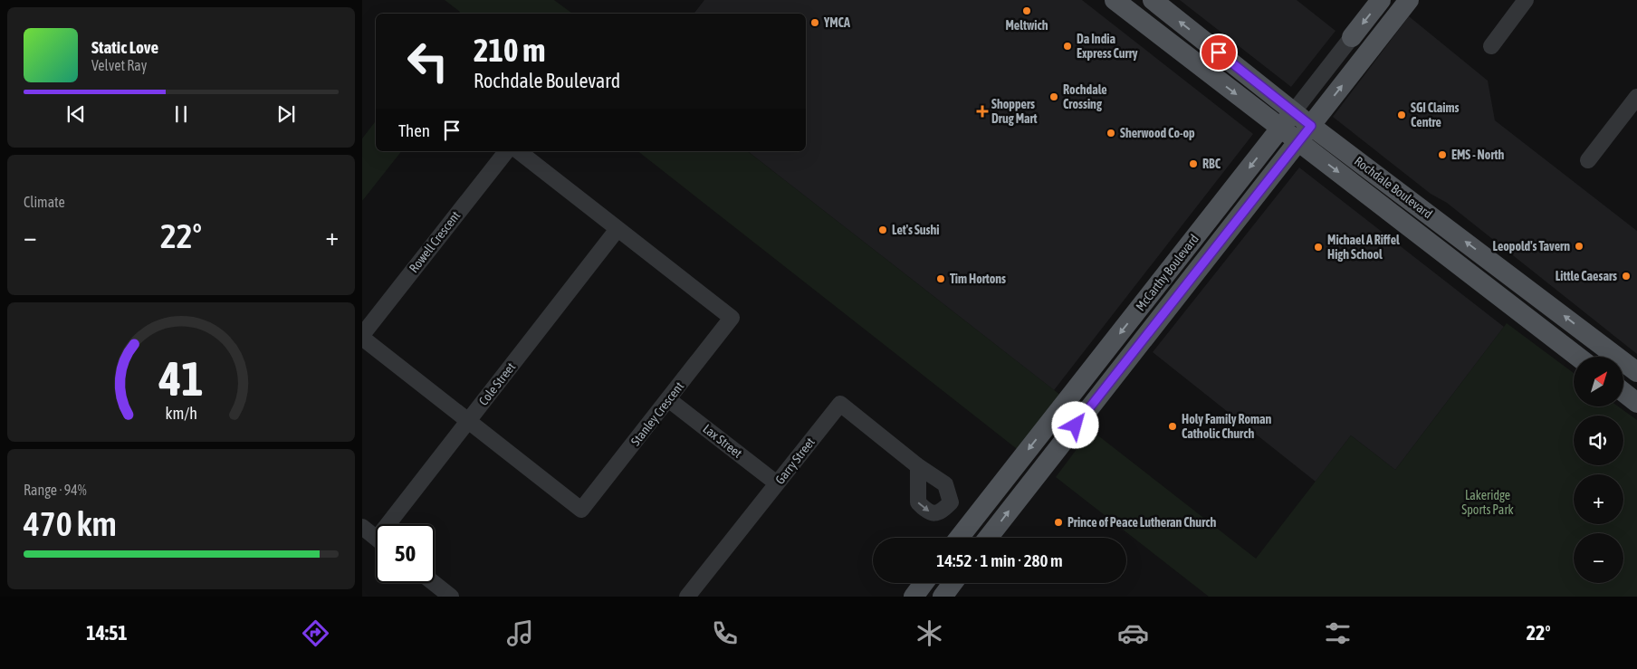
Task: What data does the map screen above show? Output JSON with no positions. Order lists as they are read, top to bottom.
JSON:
{
  "streets": {
    "main road": ["Rochdale Boulevard", "McCarthy Boulevard"],
    "street": [
      "Rowell Crescent",
      "Cole Street",
      "Stanley Crescent",
      "Lax Street",
      "Garry Street"
    ]
  },
  "crossings": [
    ["Rochdale Boulevard", "McCarthy Boulevard"],
    ["Rowell Crescent", "Cole Street"],
    ["Rowell Crescent", "Stanley Crescent"],
    ["Cole Street", "Stanley Crescent"],
    ["Stanley Crescent", "Lax Street"],
    ["Lax Street", "Garry Street"]
  ],
  "parks": ["Lakeridge Sports Park"],
  "places": {
    "other": [
      "Meltwich",
      "YMCA",
      "Da India Express Curry",
      "Rochdale Crossing",
      "SGI Claims Centre",
      "Sherwood Co-op",
      "EMS - North",
      "RBC",
      "Let's Sushi",
      "Leopold's Tavern",
      "Michael A Riffel High School",
      "Little Caesars",
      "Tim Hortons",
      "Holy Family Roman Catholic Church",
      "Prince of Peace Lutheran Church"
    ],
    "health": ["Shoppers Drug Mart"]
  },
  "north": "top right",
  "page": {
    "turn": ["210 m", "Rochdale Boulevard"],
    "song": ["Static Love", "Velvet Ray"],
    "then": "Then",
    "tile": [
      "Climate",
      ["Range · 94%", "470 km"]
    ],
    "heat": ["−", "22°", "+"],
    "map_buttons": ["+", "−"],
    "limit": "50",
    "trip": "14:52 · 1 min · 280 m",
    "tabs": ["14:51", "22°"],
    "gauge": ["41", "km/h"]
  }
}
